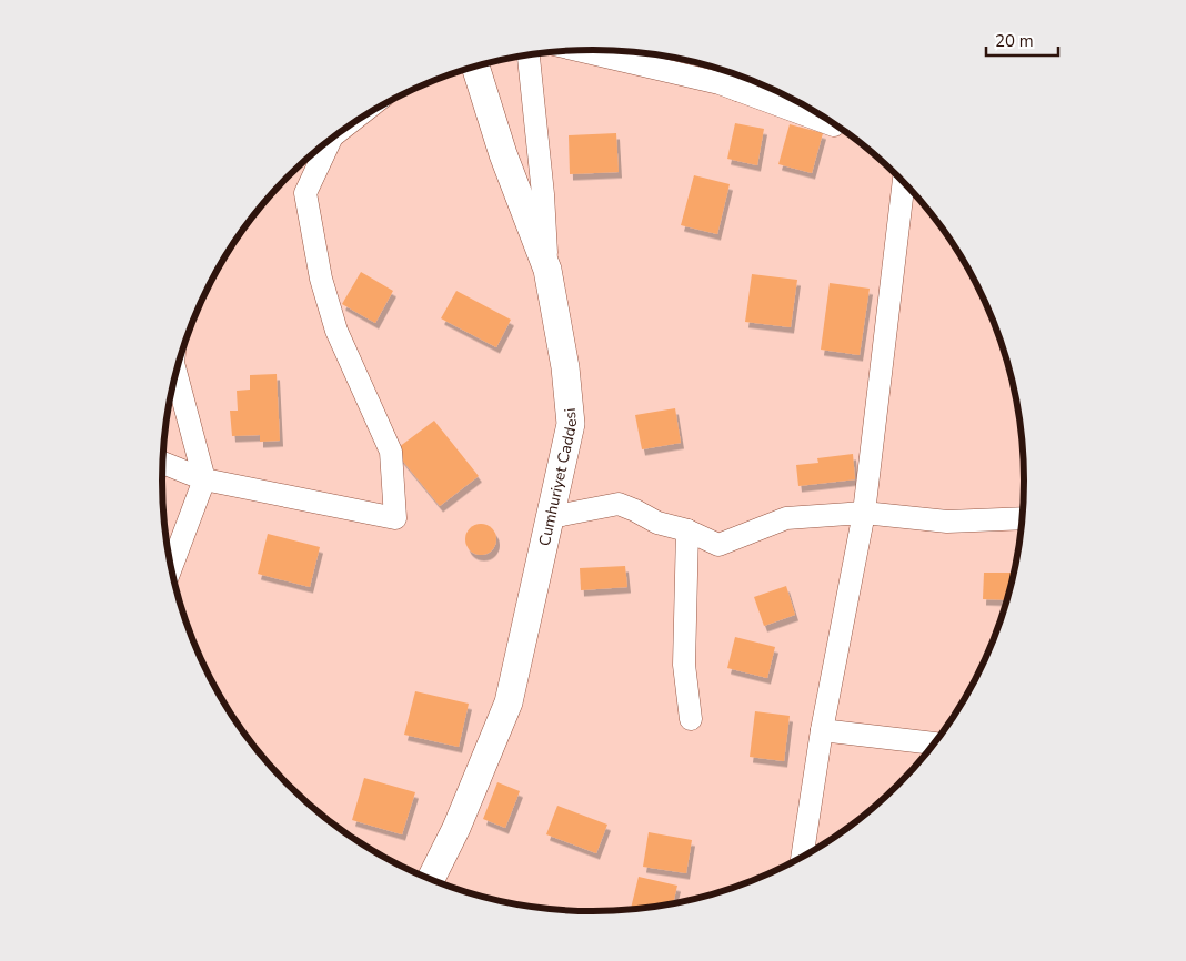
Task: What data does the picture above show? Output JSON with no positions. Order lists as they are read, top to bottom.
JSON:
{
  "streets": {
    "street": ["Cumhuriyet Caddesi"]
  },
  "scale_bar": "20 m"
}
